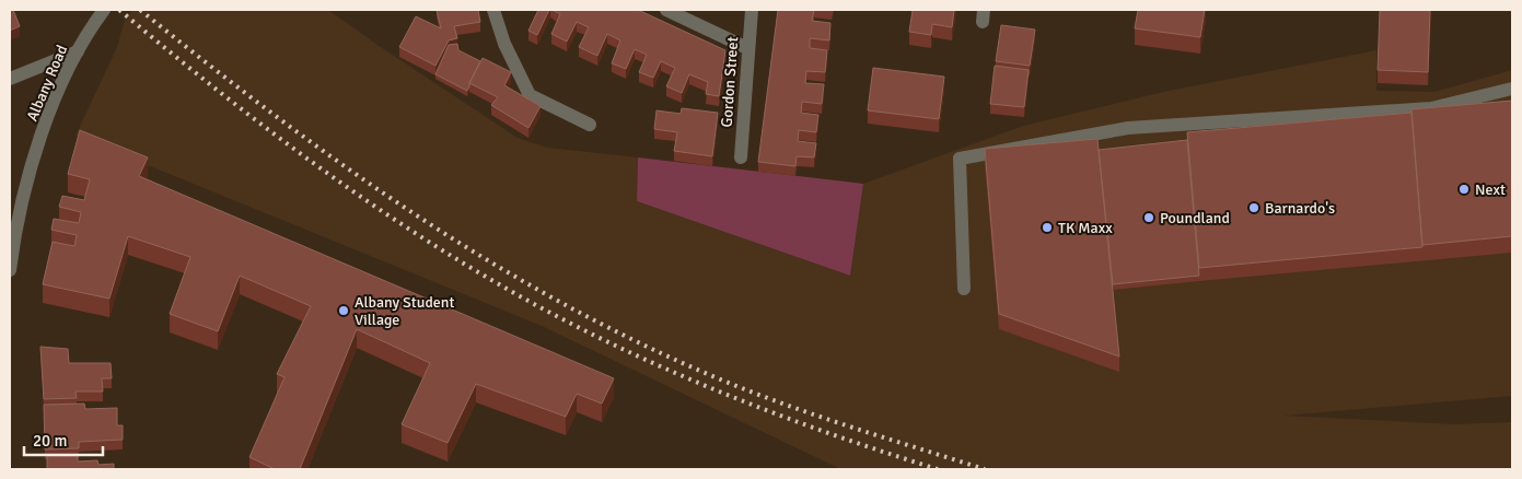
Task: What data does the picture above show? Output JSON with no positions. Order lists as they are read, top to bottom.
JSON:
{
  "streets": {
    "street": ["Gordon Street", "Albany Road"]
  },
  "places": [
    "Next",
    "Barnardo's",
    "Poundland",
    "TK Maxx",
    "Albany Student Village"
  ],
  "scale_bar": "20 m"
}
